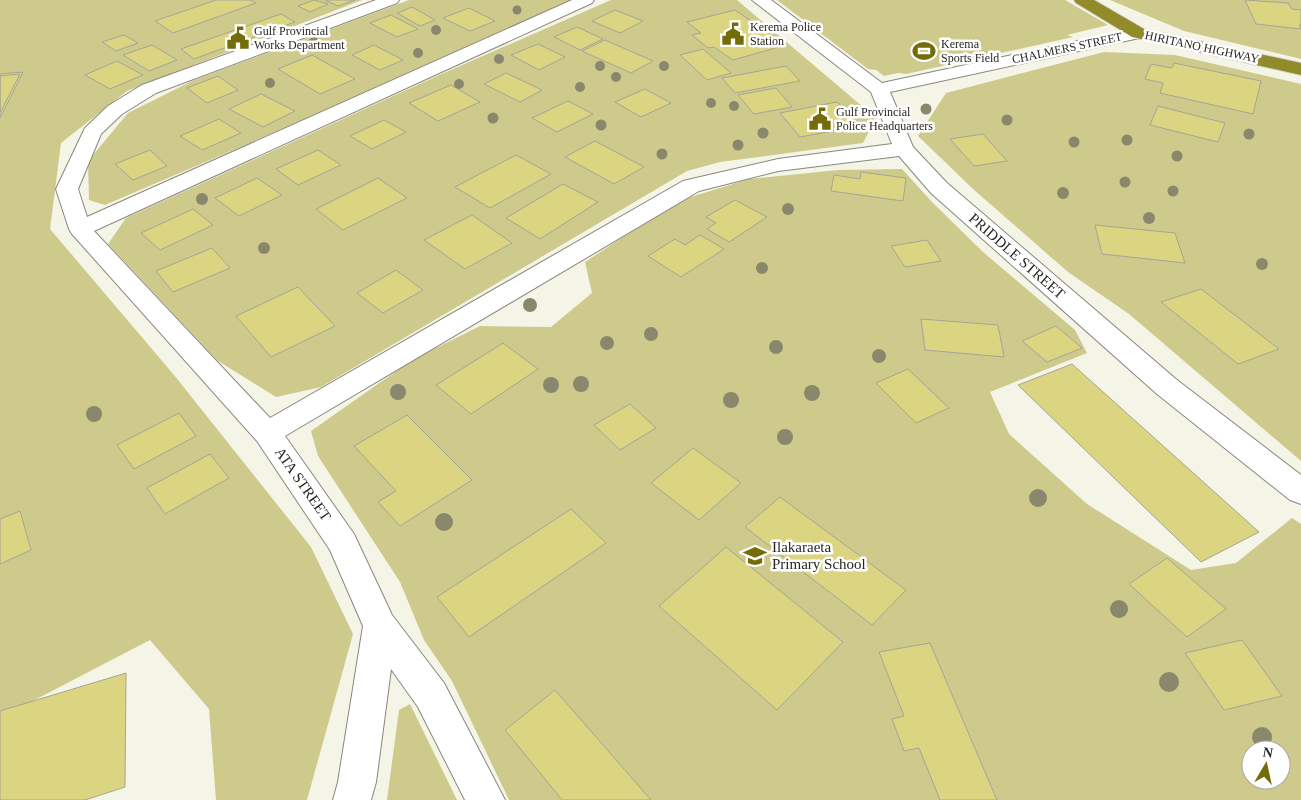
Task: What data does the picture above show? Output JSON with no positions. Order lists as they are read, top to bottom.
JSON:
{
  "streets": {
    "highway": ["HIRITANO HIGHWAY"],
    "street": ["CHALMERS STREET", "PRIDDLE STREET", "ATA STREET"]
  },
  "crossings": [
    ["HIRITANO HIGHWAY", "CHALMERS STREET"],
    ["CHALMERS STREET", "PRIDDLE STREET"]
  ],
  "places": {
    "public building": ["Kerema Police Station", "Gulf Provincial Works Department", "Gulf Provincial Police Headquarters"],
    "sports": ["Kerema Sports Field"],
    "school or university": ["Ilakaraeta Primary School"]
  },
  "north": "top"
}
